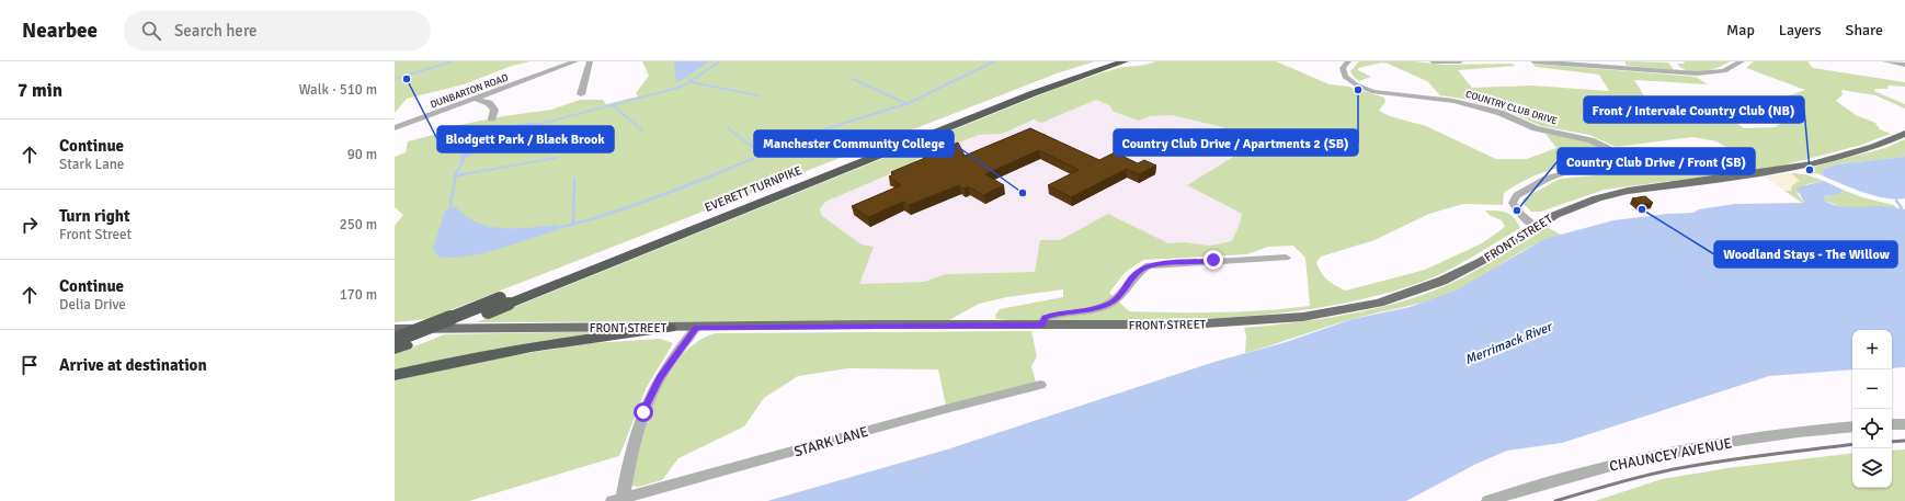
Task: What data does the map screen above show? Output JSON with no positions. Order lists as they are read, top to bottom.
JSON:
{
  "streets": {
    "highway": ["EVERETT TURNPIKE"],
    "main road": ["FRONT STREET"],
    "street": [
      "DUNBARTON ROAD",
      "COUNTRY CLUB DRIVE",
      "STARK LANE",
      "CHAUNCEY AVENUE"
    ]
  },
  "crossings": [
    ["COUNTRY CLUB DRIVE", "FRONT STREET"],
    ["FRONT STREET", "STARK LANE"]
  ],
  "water": ["Merrimack River"],
  "places": [
    "Blodgett Park / Black Brook",
    "Country Club Drive / Apartments 2 (SB)",
    "Front / Intervale Country Club (NB)",
    "Manchester Community College",
    "Woodland Stays - The Willow",
    "Country Club Drive / Front (SB)"
  ],
  "page": {
    "header": "Nearbee",
    "search": "Search here",
    "nav": ["Map", "Layers", "Share"],
    "heading": ["7 min", "Walk · 510 m"],
    "list": [
      ["Continue", "Stark Lane", "90 m"],
      ["Turn right", "Front Street", "250 m"],
      ["Continue", "Delia Drive", "170 m"],
      "Arrive at destination"
    ],
    "map_buttons": ["+", "−"]
  }
}
